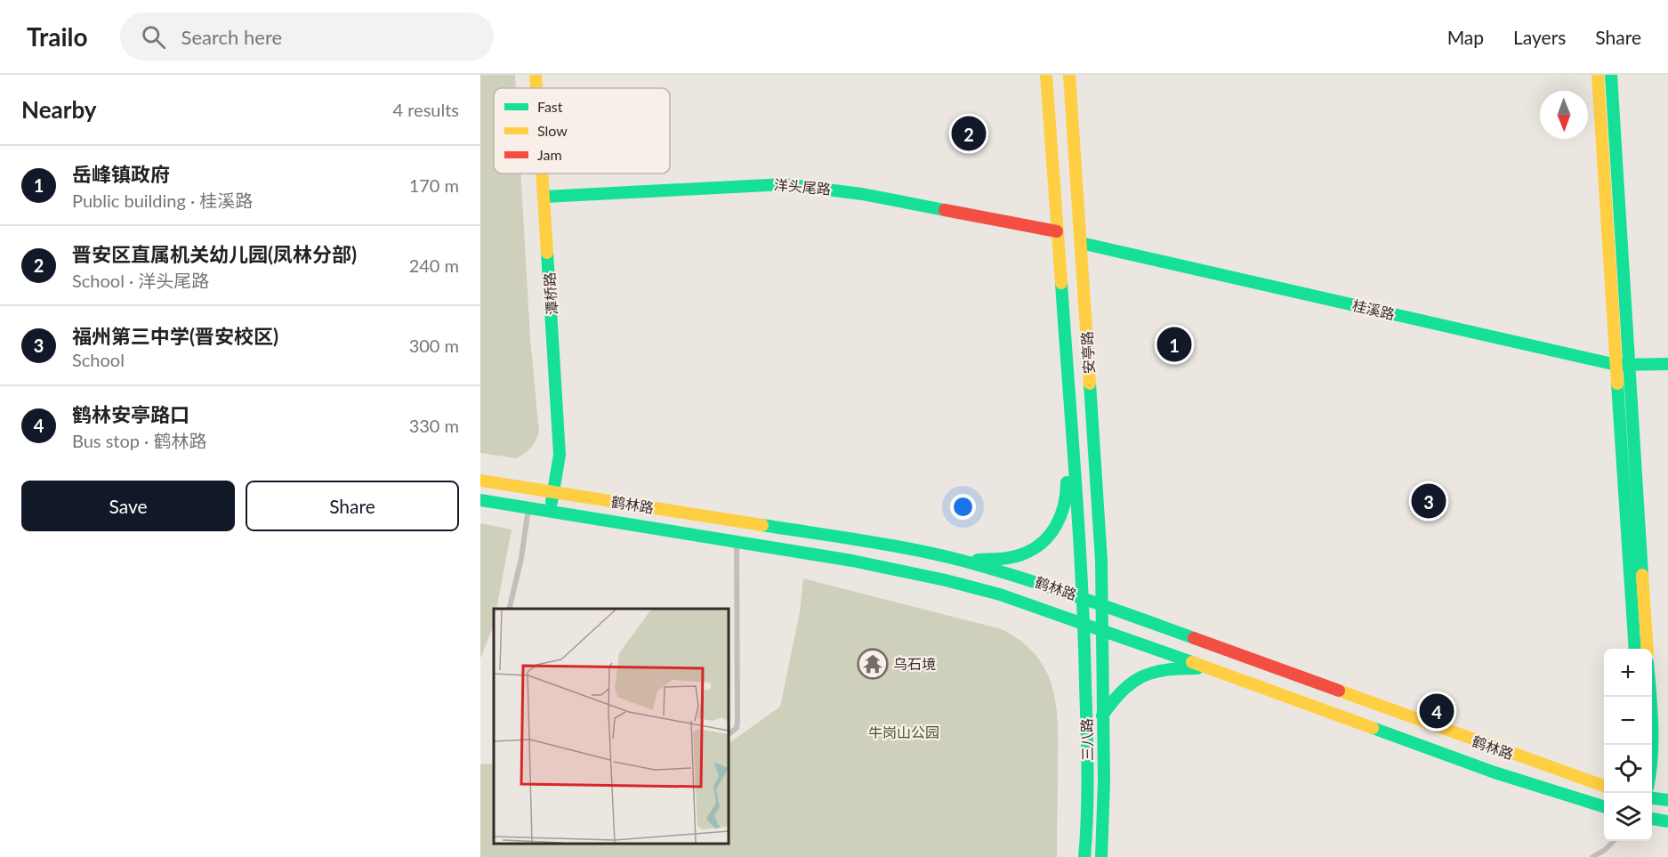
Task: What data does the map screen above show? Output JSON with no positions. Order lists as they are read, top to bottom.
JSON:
{
  "streets": {
    "main road": [
      "洋头尾路",
      "潭桥路",
      "桂溪路",
      "安亭路",
      "鹤林路",
      "三八路"
    ]
  },
  "crossings": [
    ["洋头尾路", "潭桥路"],
    ["洋头尾路", "安亭路"],
    ["潭桥路", "鹤林路"],
    ["桂溪路", "安亭路"],
    ["安亭路", "鹤林路"],
    ["安亭路", "三八路"],
    ["鹤林路", "三八路"]
  ],
  "parks": ["牛岗山公园"],
  "places": {
    "temple": ["乌石境"]
  },
  "legend": ["Fast", "Slow", "Jam"],
  "north": "bottom",
  "page": {
    "header": "Trailo",
    "search": "Search here",
    "nav": ["Map", "Layers", "Share"],
    "heading": ["Nearby", "4 results"],
    "pins": [
      "2",
      "1",
      "3",
      "4"
    ],
    "list": [
      {
        "mark": "1",
        "name": "岳峰镇政府",
        "note": "Public building · 桂溪路",
        "value": "170 m"
      },
      {
        "mark": "2",
        "name": "晋安区直属机关幼儿园(凤林分部)",
        "note": "School · 洋头尾路",
        "value": "240 m"
      },
      {
        "mark": "3",
        "name": "福州第三中学(晋安校区)",
        "note": "School",
        "value": "300 m"
      },
      {
        "mark": "4",
        "name": "鹤林安亭路口",
        "note": "Bus stop · 鹤林路",
        "value": "330 m"
      }
    ],
    "buttons": ["Save", "Share"],
    "map_buttons": ["+", "−"]
  }
}
